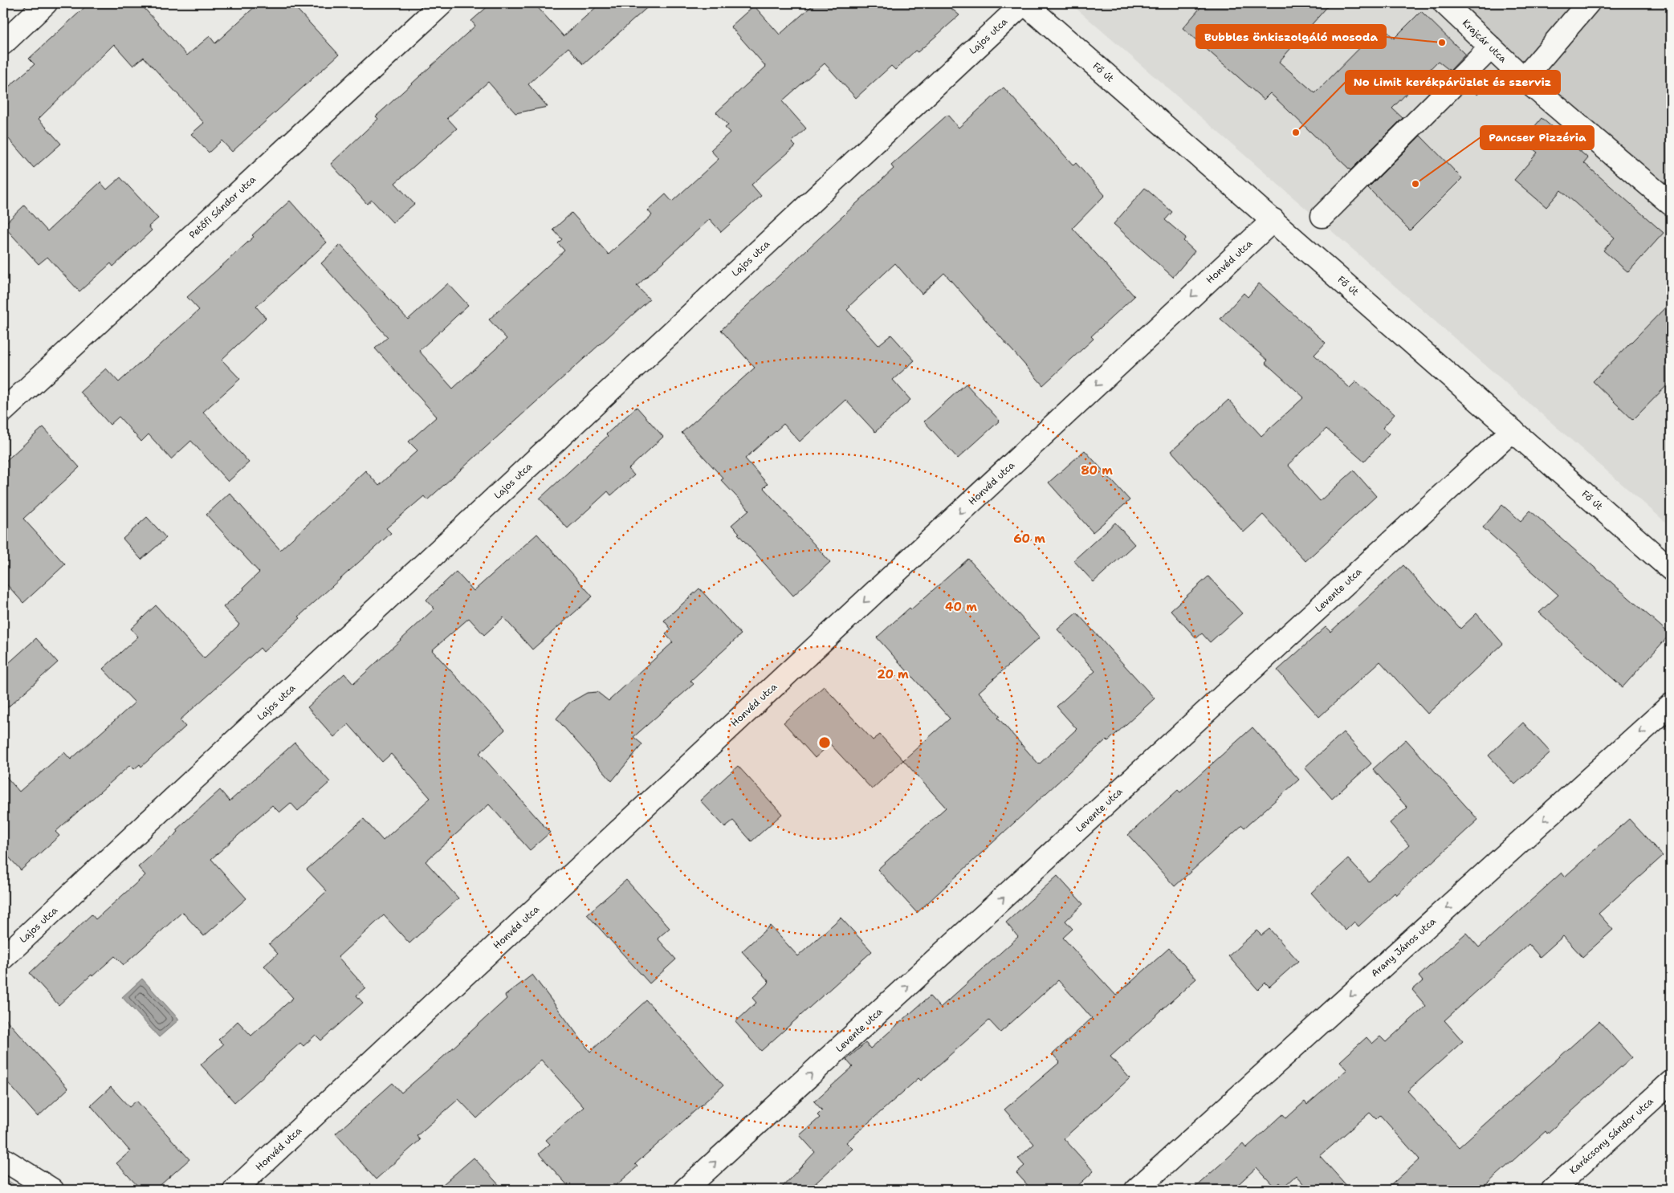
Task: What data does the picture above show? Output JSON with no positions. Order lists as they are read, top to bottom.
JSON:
{
  "streets": {
    "street": [
      "Lajos utca",
      "Krajcár utca",
      "Fő út",
      "Petőfi Sándor utca",
      "Honvéd utca",
      "Levente utca",
      "Arany János utca",
      "Karácsony Sándor utca"
    ]
  },
  "crossings": [
    ["Lajos utca", "Fő út"],
    ["Fő út", "Honvéd utca"],
    ["Fő út", "Levente utca"]
  ],
  "one_way": ["Honvéd utca", "Levente utca", "Arany János utca"],
  "places": ["Bubbles önkiszolgáló mosoda", "No Limit kerékpárüzlet és szerviz", "Pancser Pizzéria"],
  "rings": [
    "80 m",
    "60 m",
    "40 m",
    "20 m"
  ]
}
